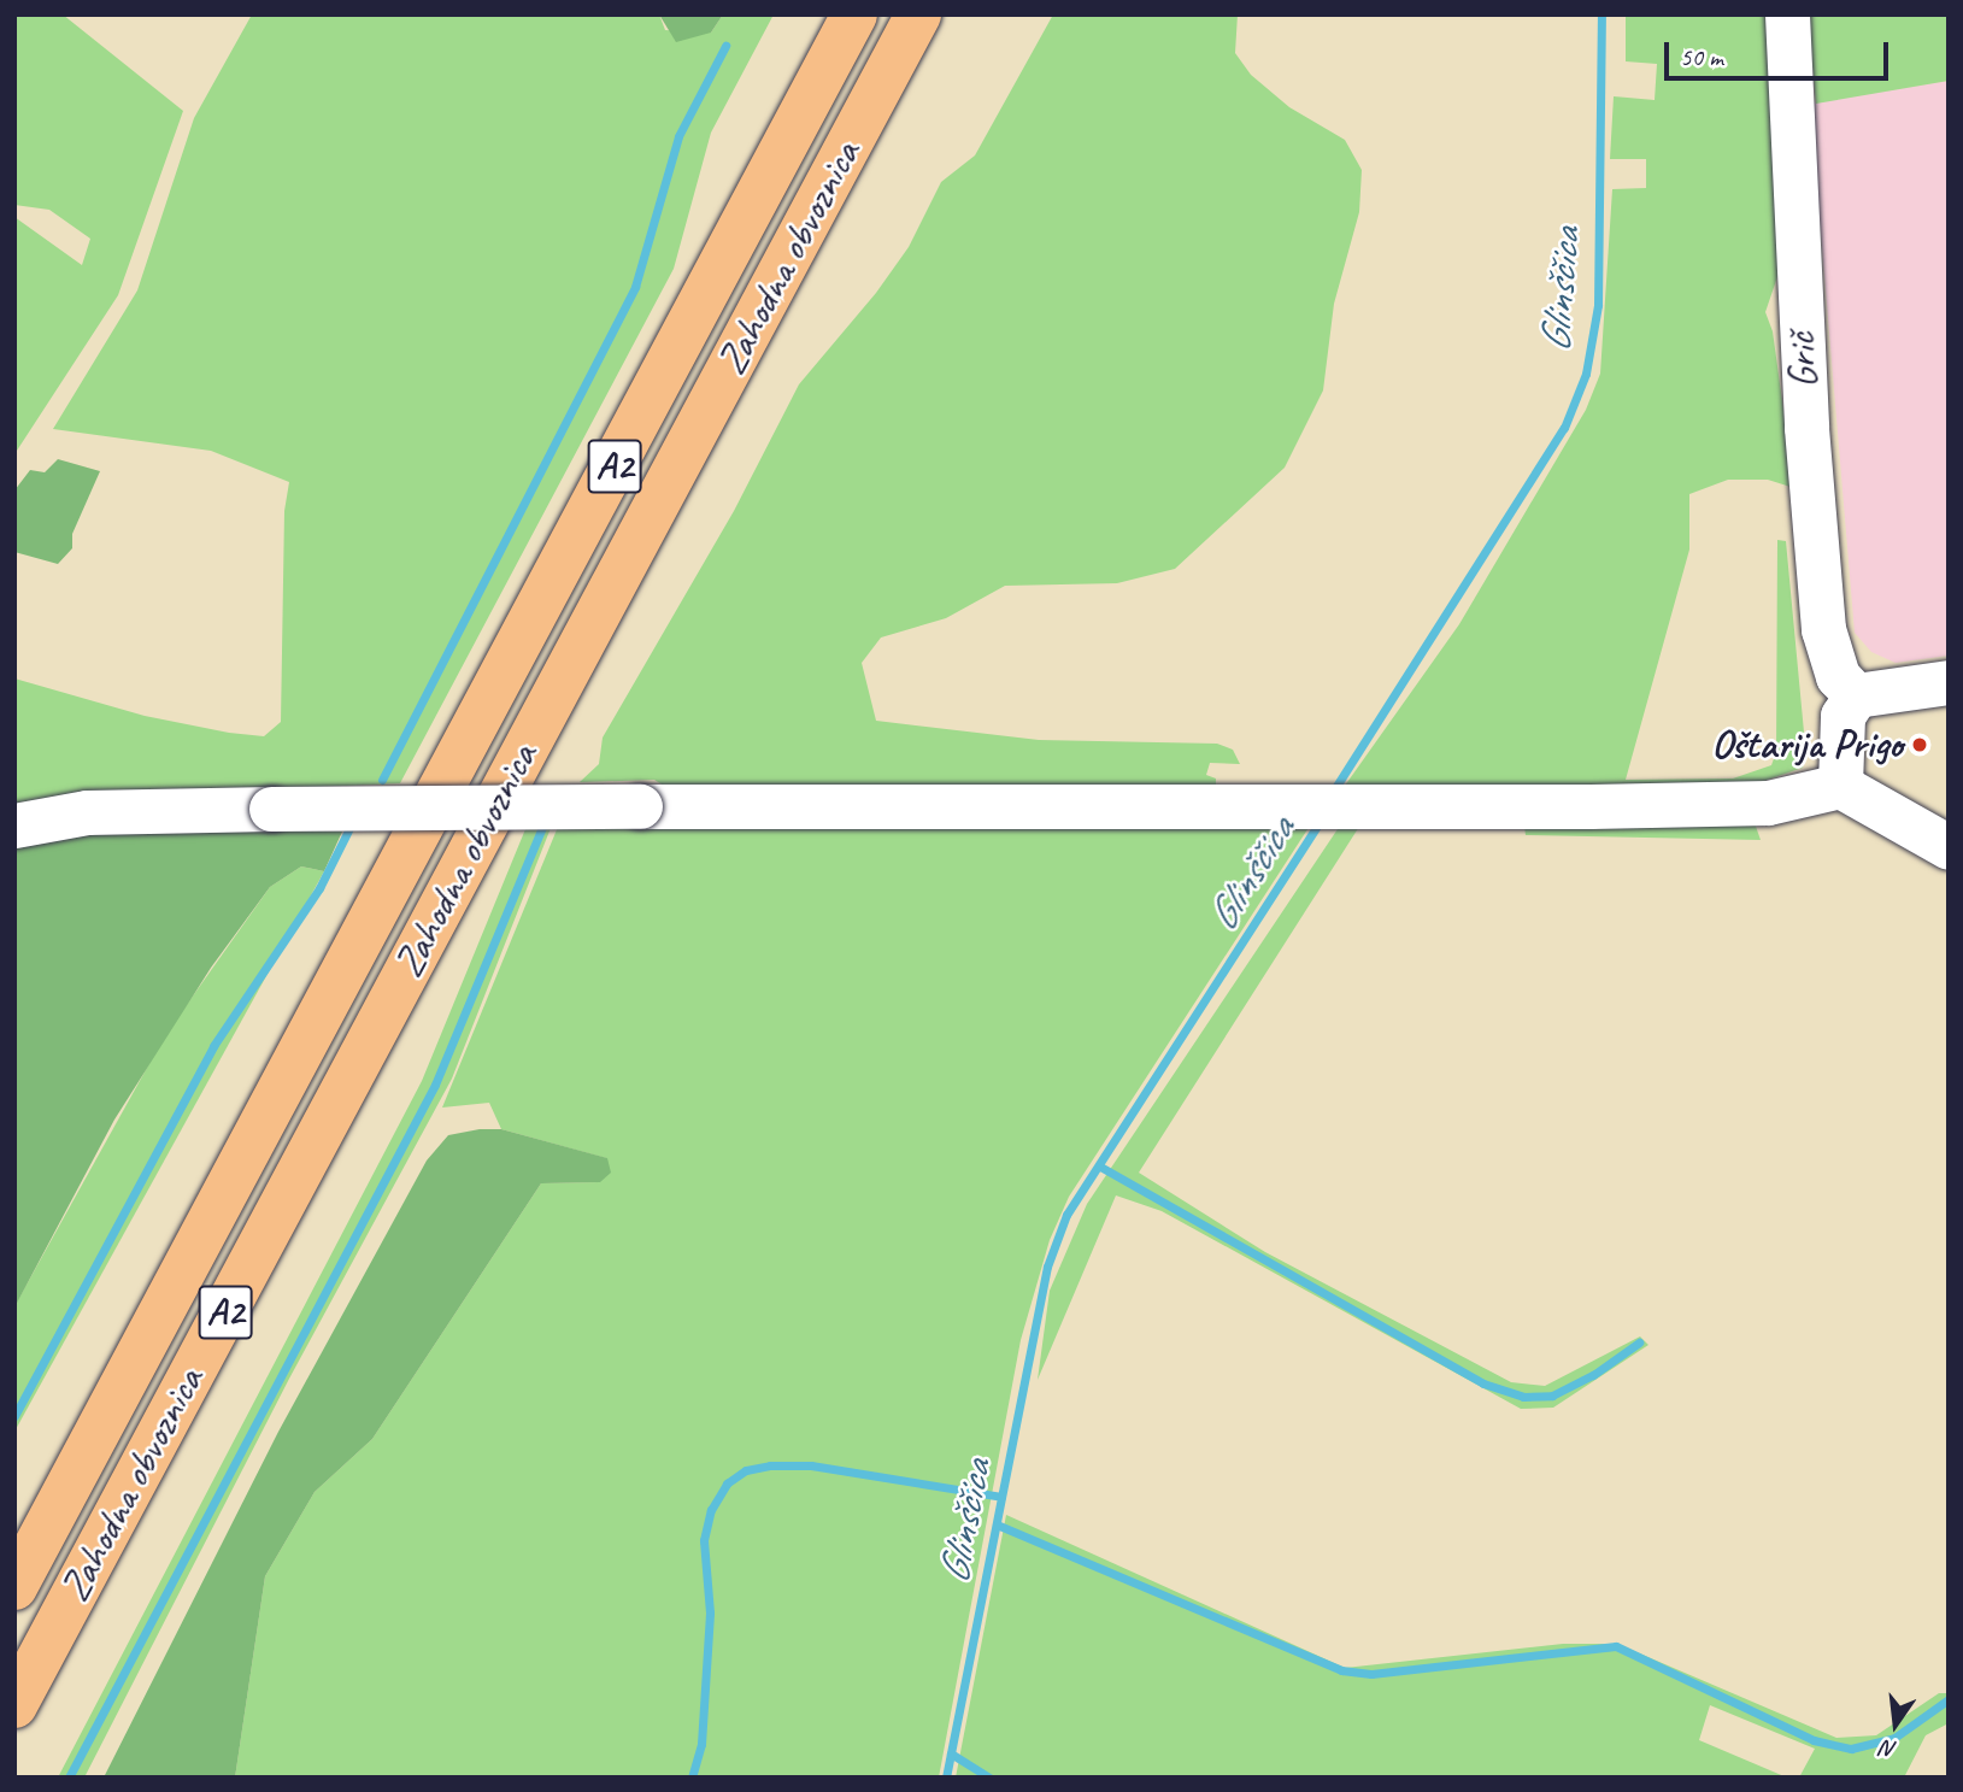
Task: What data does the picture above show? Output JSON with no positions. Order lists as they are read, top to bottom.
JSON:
{
  "streets": {
    "highway": ["Zahodna obvoznica", "A2"],
    "street": ["Grič"]
  },
  "water": ["Glinščica"],
  "places": ["Oštarija Prigo"],
  "scale_bar": "50 m",
  "north": "bottom"
}
